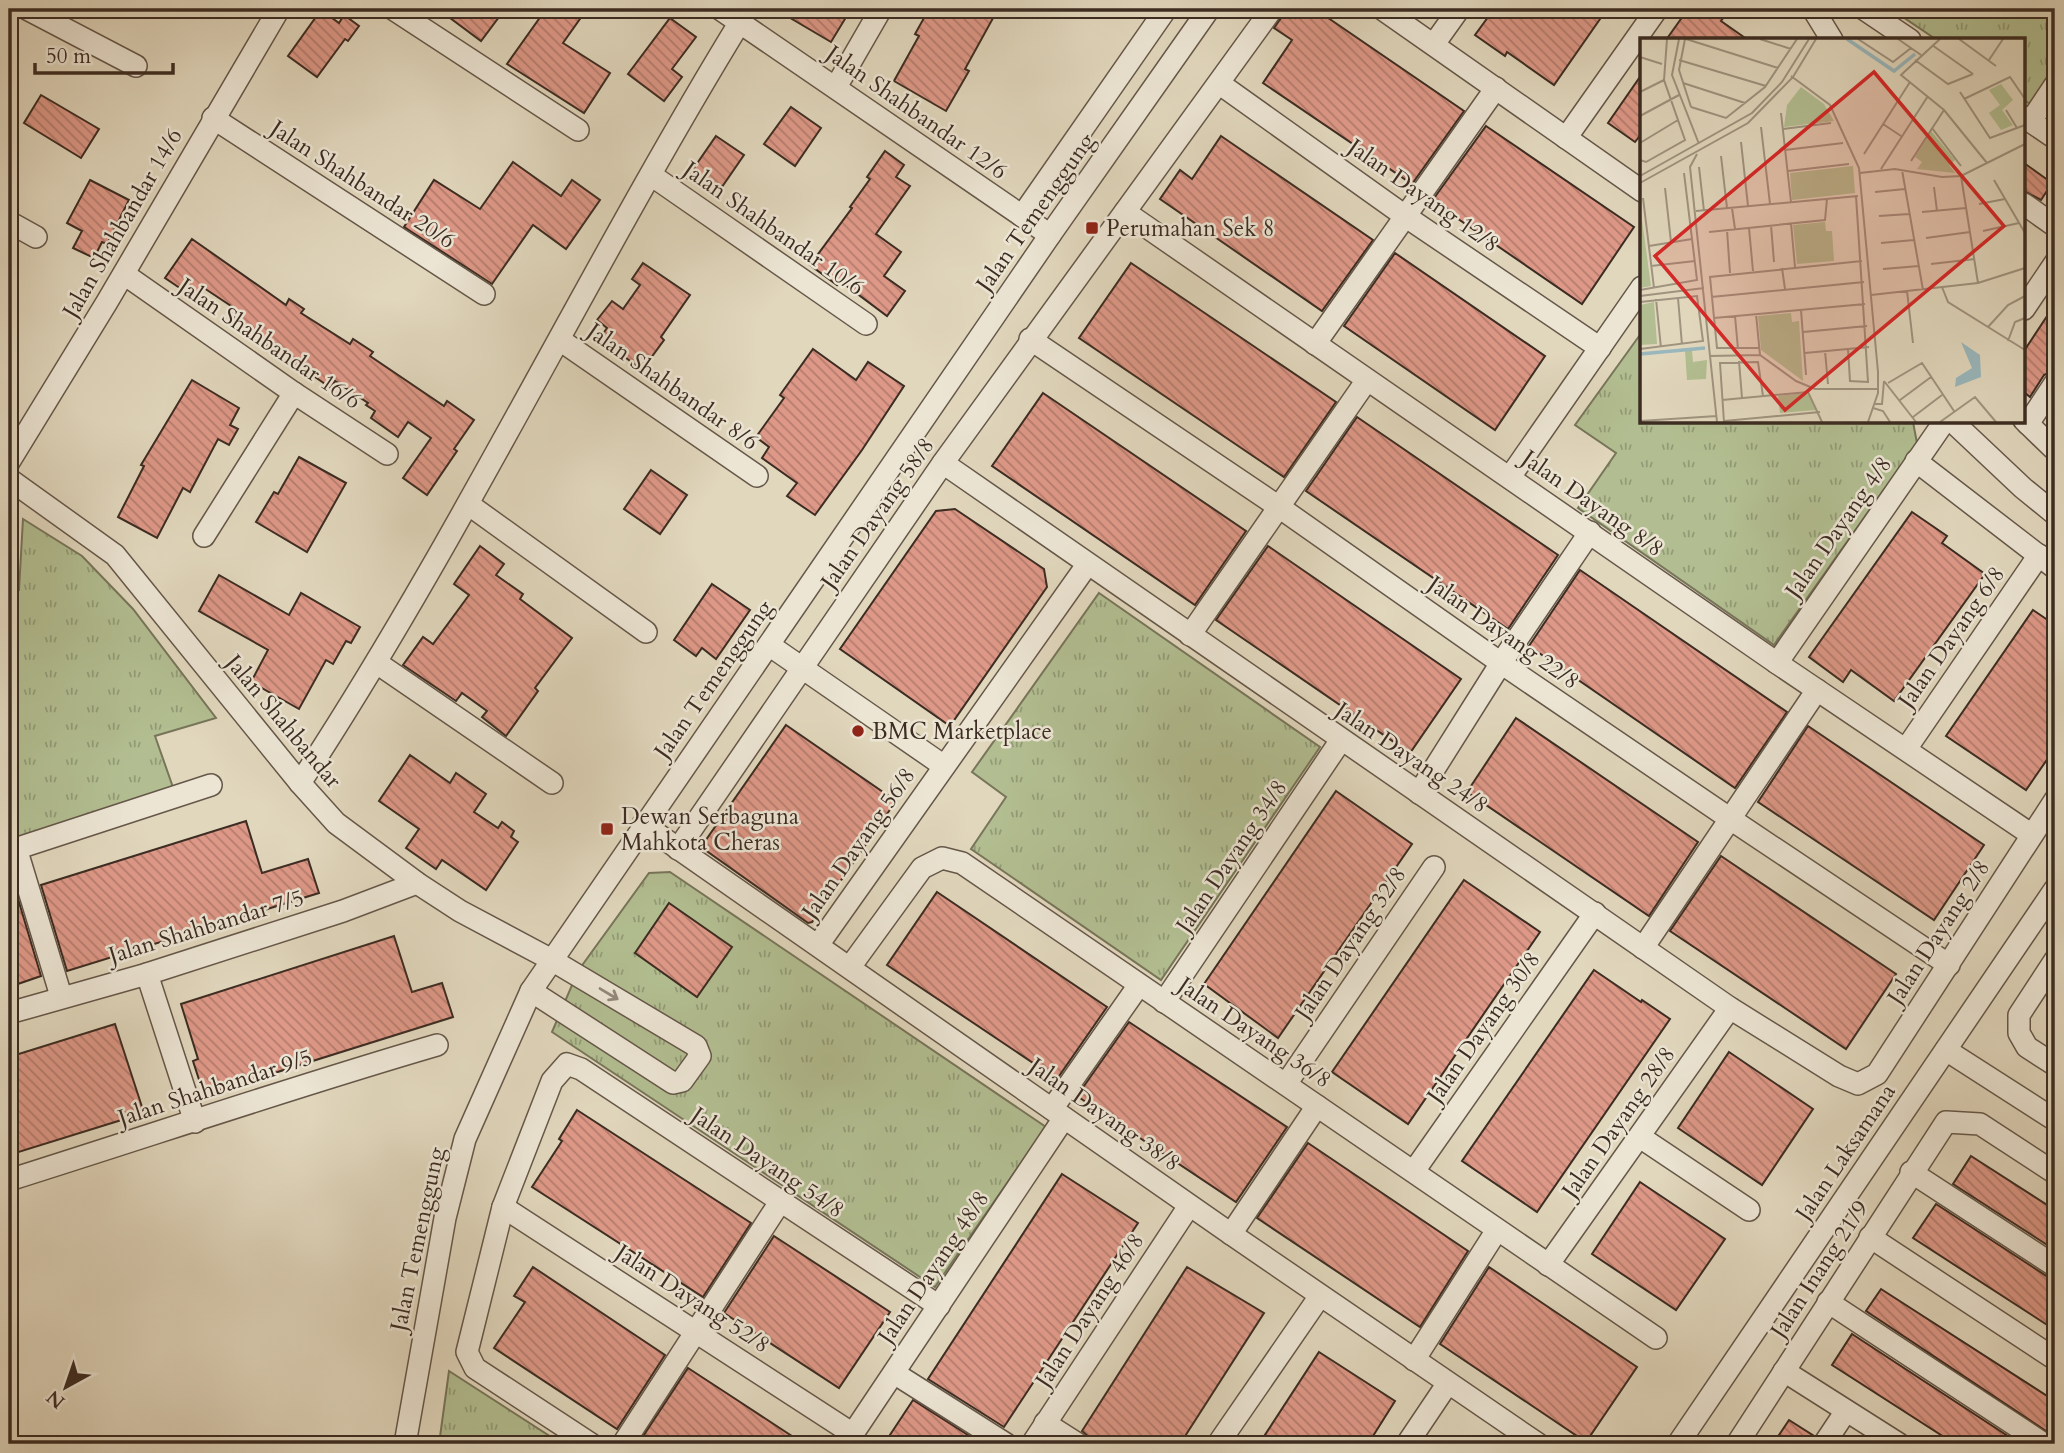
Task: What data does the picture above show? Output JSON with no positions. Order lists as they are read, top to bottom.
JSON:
{
  "streets": {
    "street": [
      "Jalan Shahbandar 12/6",
      "Jalan Shahbandar 20/6",
      "Jalan Dayang 12/8",
      "Jalan Temenggung",
      "Jalan Shahbandar 14/6",
      "Jalan Shahbandar 10/6",
      "Jalan Shahbandar 16/6",
      "Jalan Shahbandar 8/6",
      "Jalan Dayang 8/8",
      "Jalan Dayang 58/8",
      "Jalan Dayang 4/8",
      "Jalan Dayang 22/8",
      "Jalan Dayang 6/8",
      "Jalan Shahbandar",
      "Jalan Dayang 24/8",
      "Jalan Dayang 56/8",
      "Jalan Dayang 34/8",
      "Jalan Shahbandar 7/5",
      "Jalan Dayang 2/8",
      "Jalan Dayang 32/8",
      "Jalan Dayang 30/8",
      "Jalan Dayang 36/8",
      "Jalan Shahbandar 9/5",
      "Jalan Dayang 38/8",
      "Jalan Dayang 28/8",
      "Jalan Laksamana",
      "Jalan Dayang 54/8",
      "Jalan Dayang 48/8",
      "Jalan Inang 21/9",
      "Jalan Dayang 52/8",
      "Jalan Dayang 46/8"
    ]
  },
  "crossings": [
    ["Jalan Shahbandar 12/6", "Jalan Temenggung"],
    ["Jalan Shahbandar 20/6", "Jalan Shahbandar 14/6"],
    ["Jalan Dayang 12/8", "Jalan Dayang 58/8"],
    ["Jalan Temenggung", "Jalan Shahbandar"],
    ["Jalan Temenggung", "Jalan Dayang 38/8"],
    ["Jalan Shahbandar 14/6", "Jalan Shahbandar 16/6"],
    ["Jalan Dayang 8/8", "Jalan Dayang 58/8"],
    ["Jalan Dayang 8/8", "Jalan Dayang 4/8"],
    ["Jalan Dayang 8/8", "Jalan Dayang 6/8"],
    ["Jalan Dayang 8/8", "Jalan Dayang 2/8"],
    ["Jalan Dayang 58/8", "Jalan Dayang 22/8"],
    ["Jalan Dayang 58/8", "Jalan Dayang 24/8"],
    ["Jalan Dayang 58/8", "Jalan Dayang 38/8"],
    ["Jalan Dayang 22/8", "Jalan Dayang 2/8"],
    ["Jalan Shahbandar", "Jalan Shahbandar 7/5"],
    ["Jalan Dayang 24/8", "Jalan Dayang 56/8"],
    ["Jalan Dayang 24/8", "Jalan Dayang 34/8"],
    ["Jalan Dayang 24/8", "Jalan Dayang 2/8"],
    ["Jalan Dayang 24/8", "Jalan Dayang 30/8"],
    ["Jalan Dayang 24/8", "Jalan Dayang 28/8"],
    ["Jalan Dayang 56/8", "Jalan Dayang 38/8"],
    ["Jalan Dayang 34/8", "Jalan Dayang 36/8"],
    ["Jalan Dayang 32/8", "Jalan Dayang 36/8"],
    ["Jalan Dayang 30/8", "Jalan Dayang 36/8"],
    ["Jalan Dayang 36/8", "Jalan Dayang 38/8"],
    ["Jalan Dayang 36/8", "Jalan Dayang 28/8"],
    ["Jalan Dayang 36/8", "Jalan Dayang 48/8"],
    ["Jalan Dayang 38/8", "Jalan Dayang 48/8"],
    ["Jalan Dayang 38/8", "Jalan Dayang 46/8"],
    ["Jalan Dayang 54/8", "Jalan Dayang 48/8"],
    ["Jalan Dayang 54/8", "Jalan Dayang 52/8"],
    ["Jalan Dayang 48/8", "Jalan Dayang 52/8"]
  ],
  "places": {
    "transit": ["Perumahan Sek 8", "Dewan Serbaguna Mahkota Cheras"],
    "other": ["BMC Marketplace"]
  },
  "scale_bar": "50 m",
  "north": "bottom left"
}
